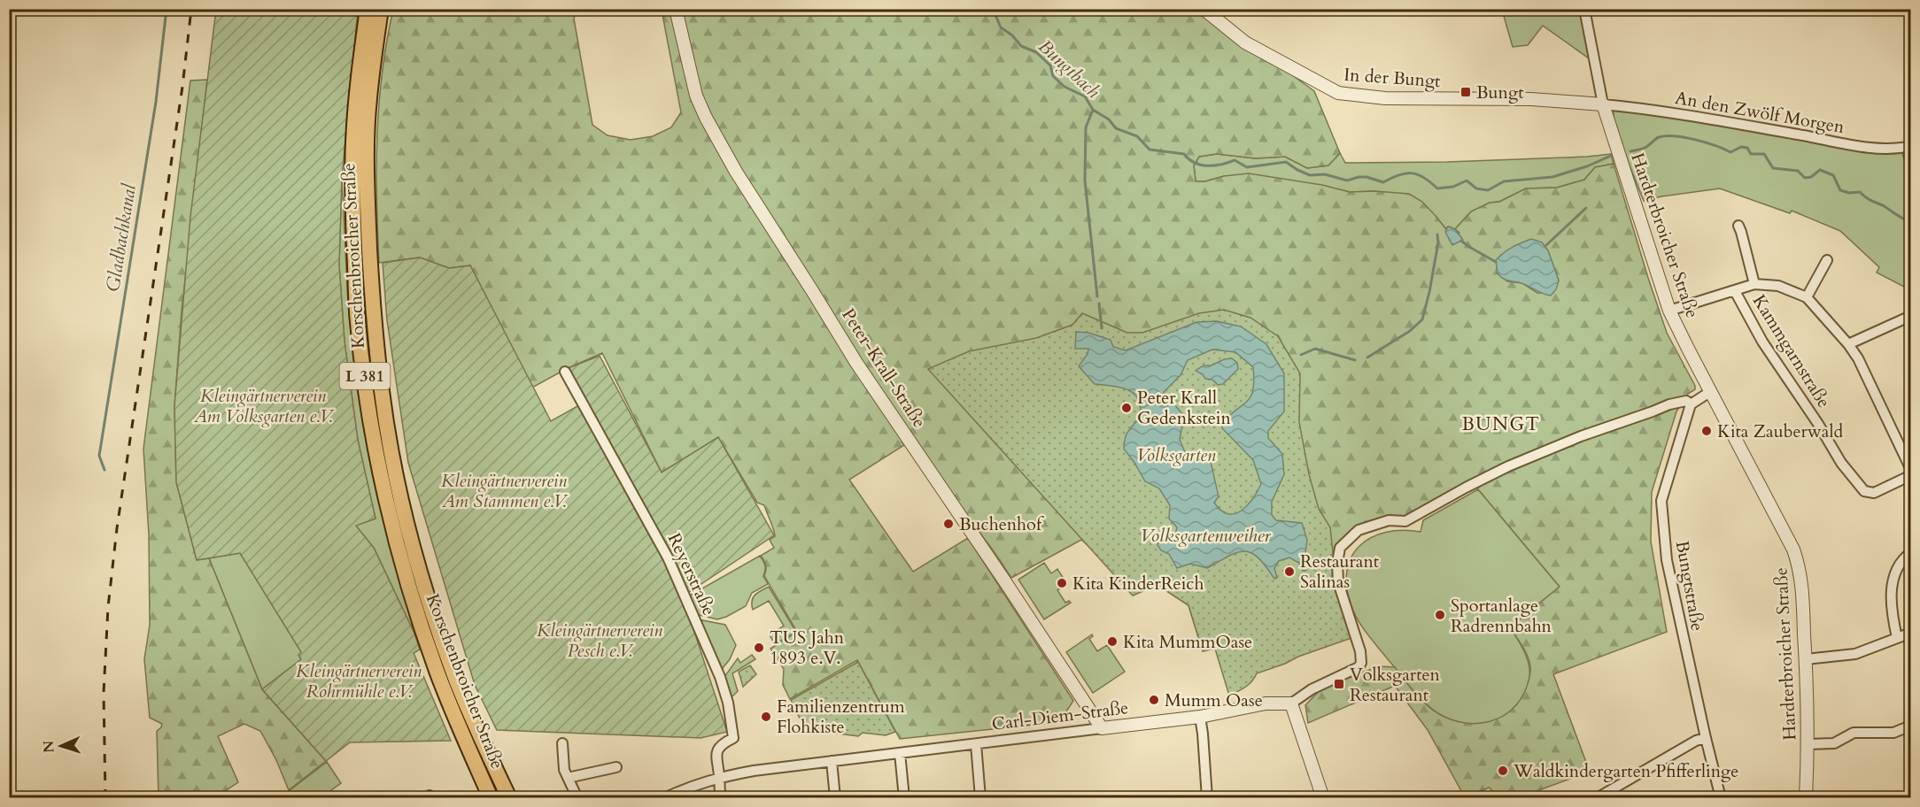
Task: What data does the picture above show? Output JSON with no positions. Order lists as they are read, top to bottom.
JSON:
{
  "streets": {
    "main road": ["Korschenbroicher Straße", "L 381"],
    "street": [
      "In der Bungt",
      "An den Zwölf Morgen",
      "Hardterbroicher Straße",
      "Kammgarnstraße",
      "Peter-Krall-Straße",
      "Reyerstraße",
      "Bungtstraße",
      "Carl-Diem-Straße"
    ]
  },
  "crossings": [
    ["In der Bungt", "An den Zwölf Morgen"],
    ["In der Bungt", "Hardterbroicher Straße"],
    ["An den Zwölf Morgen", "Hardterbroicher Straße"],
    ["Peter-Krall-Straße", "Carl-Diem-Straße"],
    ["Reyerstraße", "Carl-Diem-Straße"]
  ],
  "districts": ["BUNGT"],
  "water": ["Bungtbach", "Gladbachkanal", "Volksgartenweiher"],
  "parks": [
    "Kleingärtnerverein Am Volksgarten e.V.",
    "Volksgarten",
    "Kleingärtnerverein Am Stammen e.V.",
    "Kleingärtnerverein Pesch e.V.",
    "Kleingärtnerverein Rohrmühle e.V."
  ],
  "places": {
    "transit": ["Bungt", "Volksgarten Restaurant"],
    "other": [
      "Peter Krall Gedenkstein",
      "Kita Zauberwald",
      "Buchenhof",
      "Restaurant Salinas",
      "Kita KinderReich",
      "Sportanlage Radrennbahn",
      "Kita MummOase",
      "TUS Jahn 1893 e.V.",
      "Mumm Oase",
      "Familienzentrum Flohkiste",
      "Waldkindergarten Pfifferlinge"
    ]
  },
  "north": "left"
}
